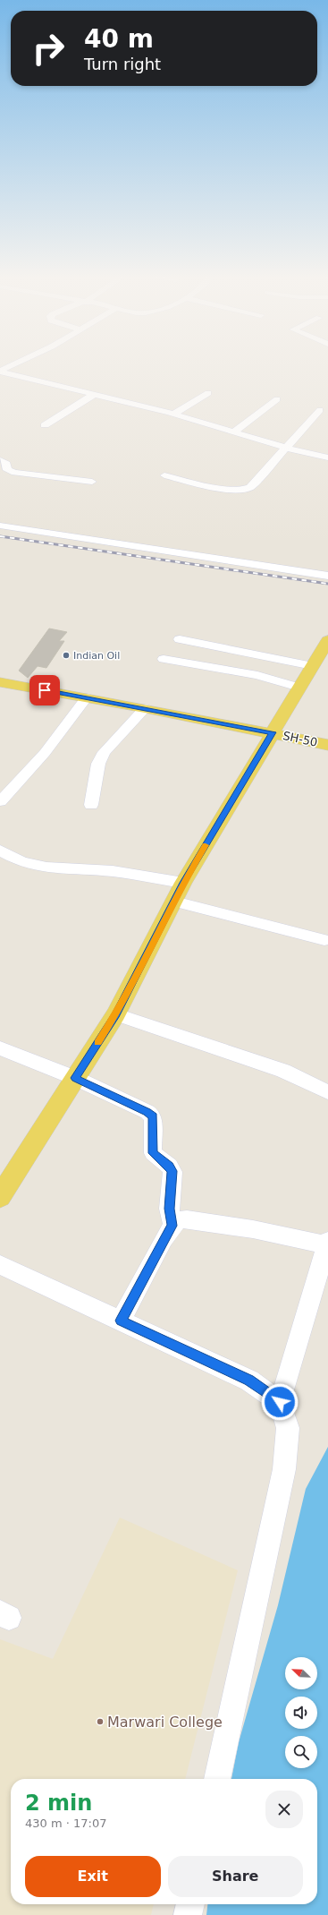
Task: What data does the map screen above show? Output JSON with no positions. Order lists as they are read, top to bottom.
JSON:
{
  "streets": {
    "main road": ["SH-50"]
  },
  "places": ["Indian Oil", "Marwari College"],
  "north": "top left",
  "page": {
    "turn": ["40 m", "Turn right"],
    "heading": ["2 min", "430 m · 17:07"],
    "buttons": ["Exit", "Share"]
  }
}
